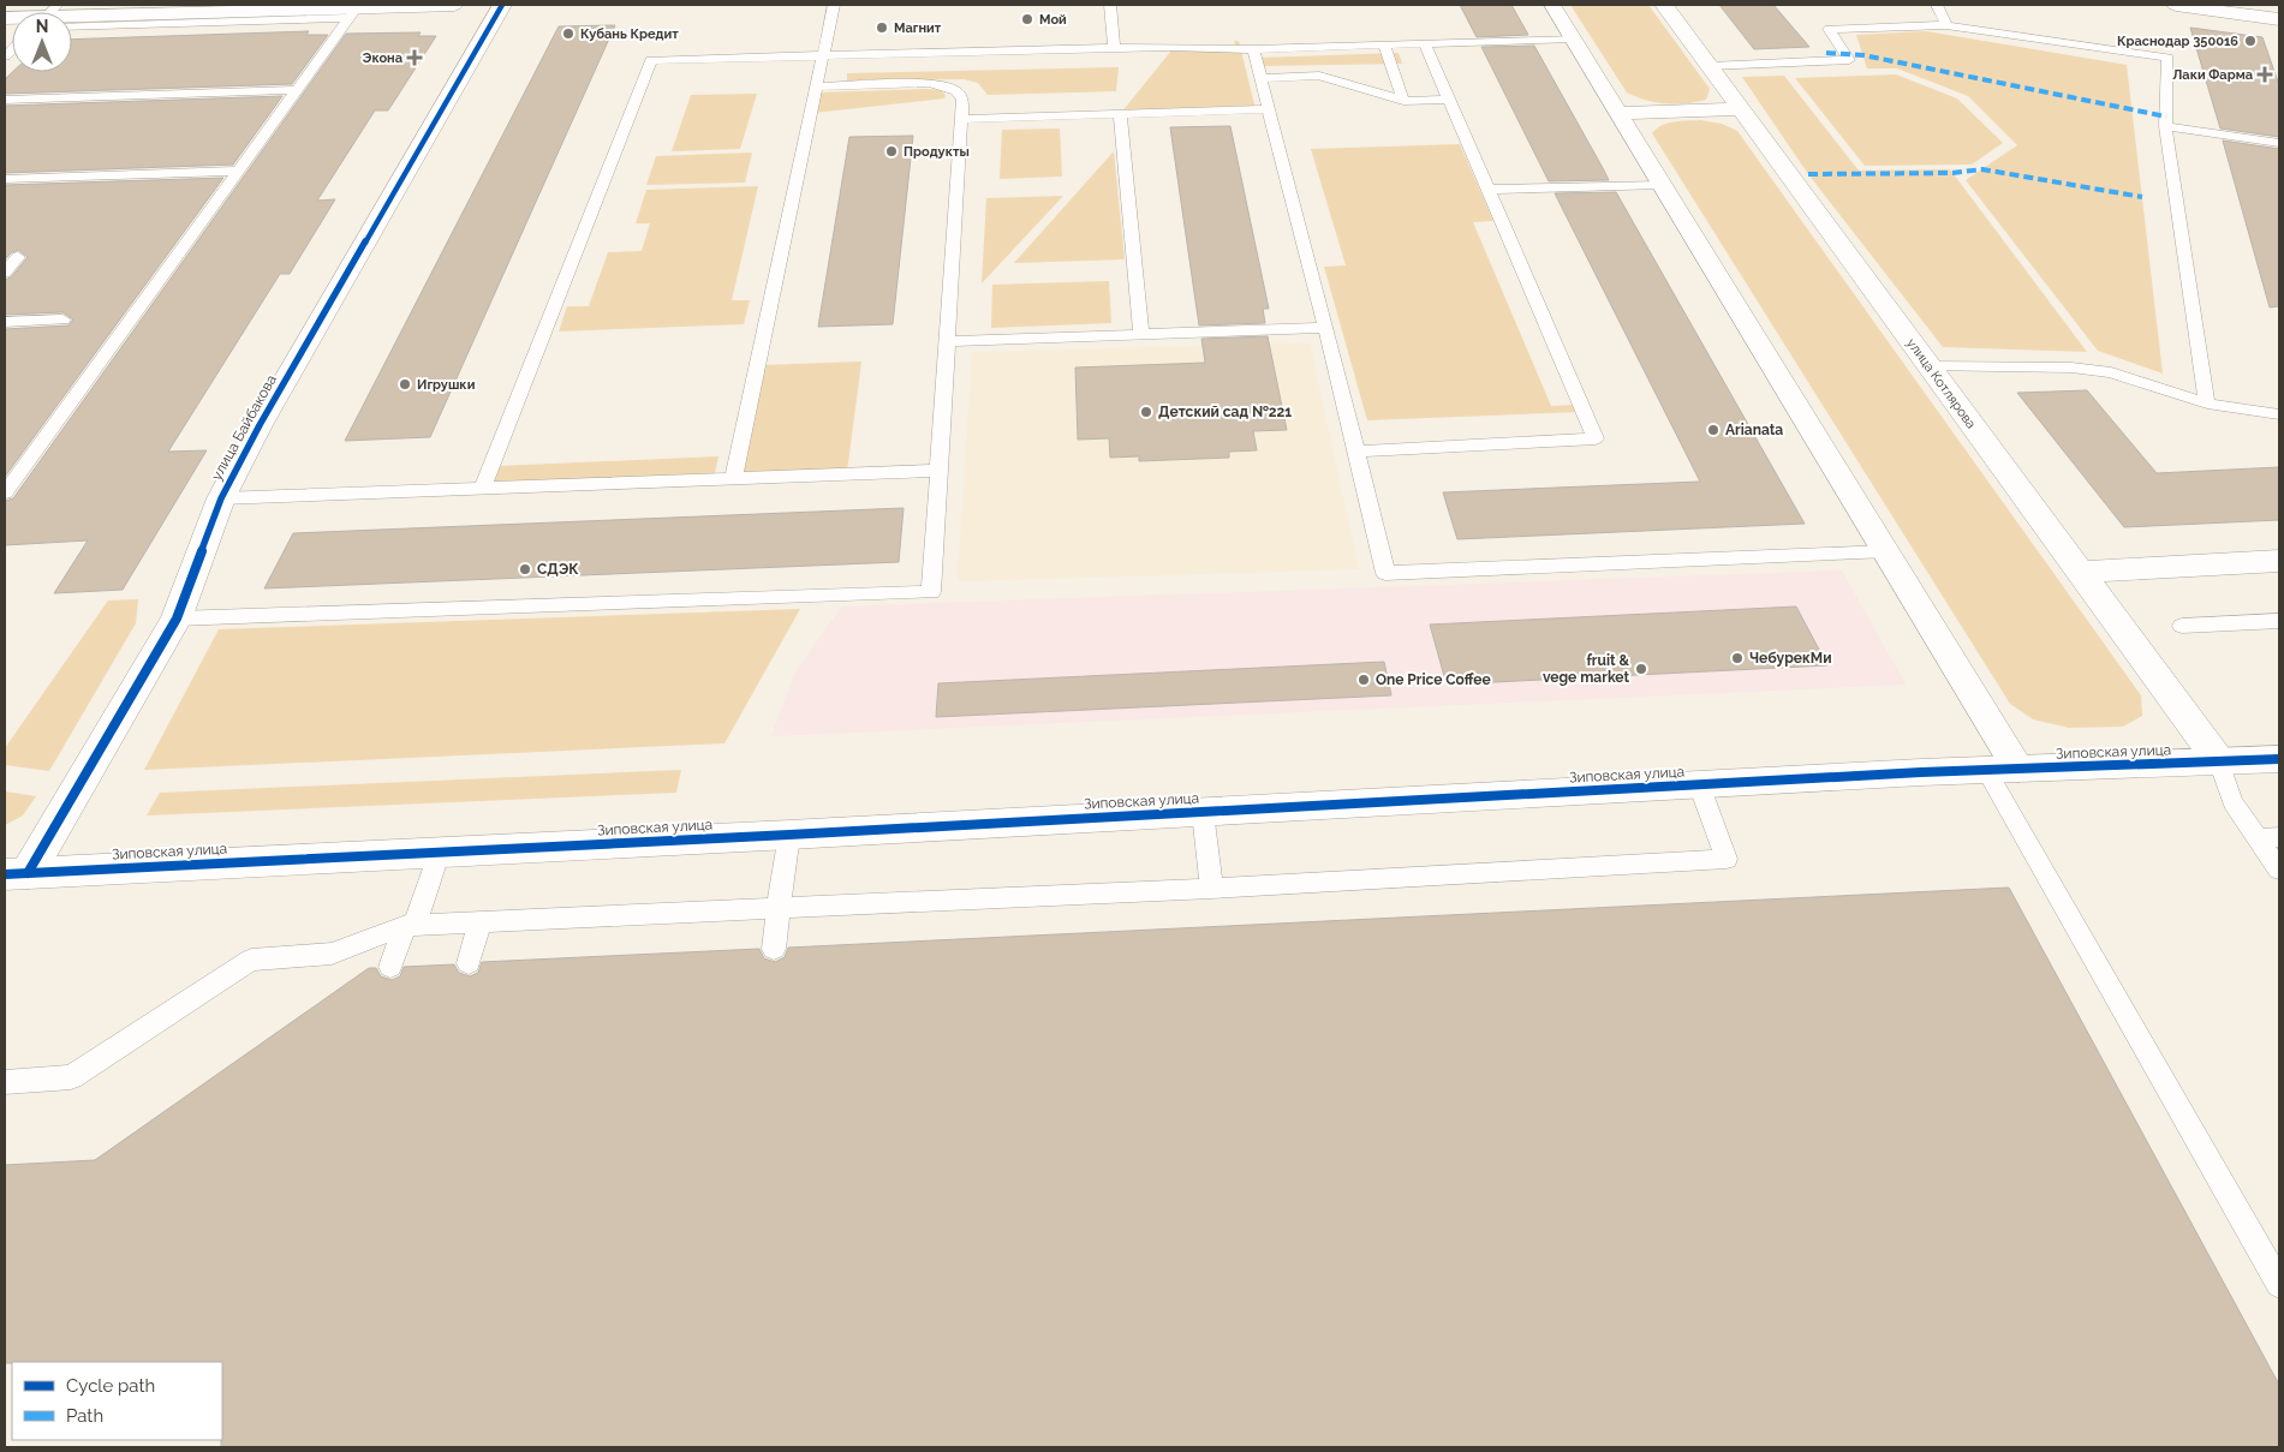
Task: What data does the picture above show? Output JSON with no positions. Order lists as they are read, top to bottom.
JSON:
{
  "streets": {
    "street": ["улица Котлярова", "улица Байбакова", "Зиповская улица"]
  },
  "crossings": [
    ["улица Котлярова", "Зиповская улица"],
    ["улица Байбакова", "Зиповская улица"]
  ],
  "places": {
    "other": [
      "Мой",
      "Магнит",
      "Кубань Кредит",
      "Краснодар 350016",
      "Продукты",
      "Игрушки",
      "Детский сад №221",
      "Arianata",
      "СДЭК",
      "ЧебурекМи",
      "fruit & vege market",
      "One Price Coffee"
    ],
    "health": ["Экона", "Лаки Фарма"]
  },
  "legend": ["Cycle path", "Path"],
  "north": "top"
}
